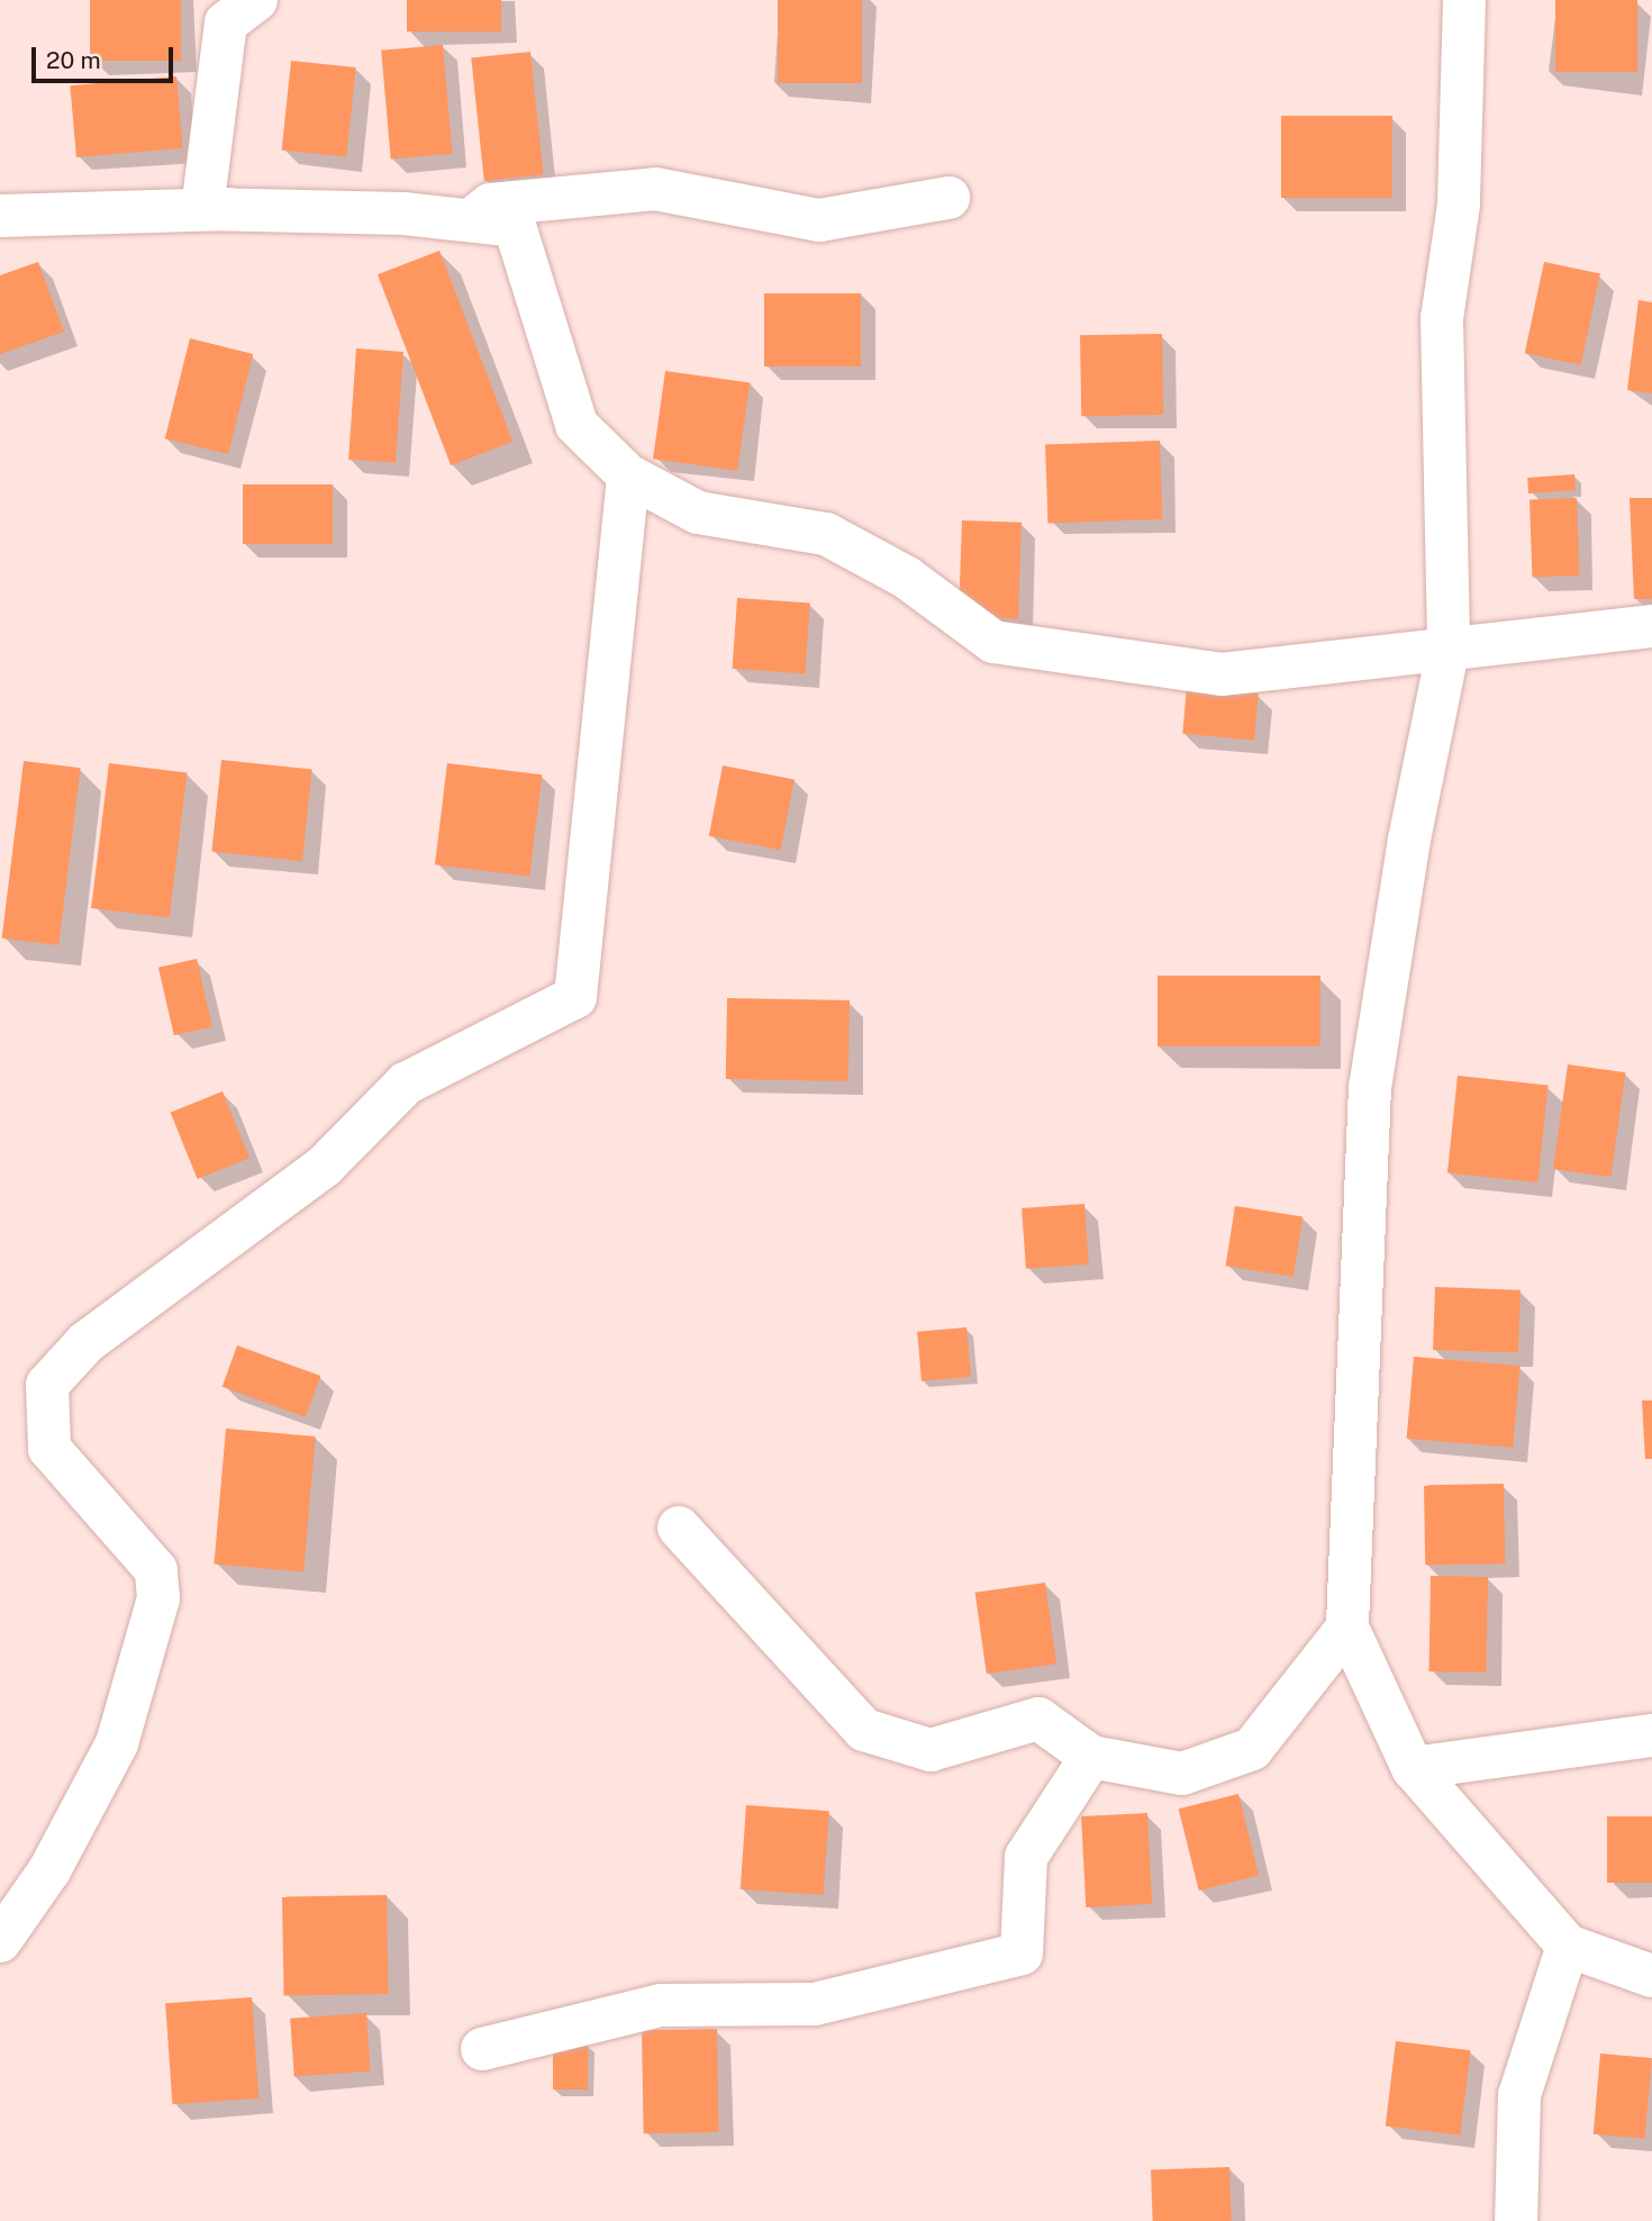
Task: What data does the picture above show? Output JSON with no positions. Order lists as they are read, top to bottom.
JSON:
{
  "scale_bar": "20 m"
}
